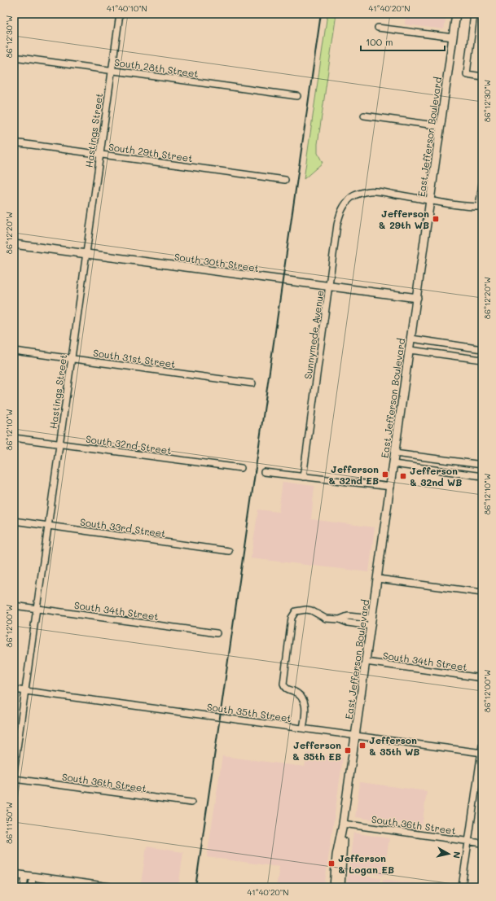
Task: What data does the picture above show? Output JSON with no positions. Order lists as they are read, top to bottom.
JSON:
{
  "streets": {
    "street": [
      "South 28th Street",
      "Hastings Street",
      "East Jefferson Boulevard",
      "South 29th Street",
      "South 30th Street",
      "Sunnymede Avenue",
      "South 31st Street",
      "South 32nd Street",
      "South 33rd Street",
      "South 34th Street",
      "South 35th Street",
      "South 36th Street"
    ]
  },
  "crossings": [
    ["South 28th Street", "Hastings Street"],
    ["Hastings Street", "South 29th Street"],
    ["Hastings Street", "South 30th Street"],
    ["Hastings Street", "South 31st Street"],
    ["Hastings Street", "South 32nd Street"],
    ["Hastings Street", "South 33rd Street"],
    ["Hastings Street", "South 34th Street"],
    ["Hastings Street", "South 35th Street"],
    ["East Jefferson Boulevard", "South 30th Street"],
    ["East Jefferson Boulevard", "Sunnymede Avenue"],
    ["East Jefferson Boulevard", "South 34th Street"],
    ["East Jefferson Boulevard", "South 35th Street"],
    ["East Jefferson Boulevard", "South 36th Street"],
    ["South 30th Street", "Sunnymede Avenue"]
  ],
  "places": {
    "transit": [
      "Jefferson & 29th WB",
      "Jefferson & 32nd EB",
      "Jefferson & 32nd WB",
      "Jefferson & 35th WB",
      "Jefferson & 35th EB",
      "Jefferson & Logan EB"
    ]
  },
  "scale_bar": "100 m",
  "north": "right",
  "coordinates": [
    "41°40'10\"N",
    "41°40'20\"N",
    "86°12'30\"W",
    "86°12'20\"W",
    "86°12'10\"W",
    "86°12'00\"W",
    "86°11'50\"W"
  ]
}
